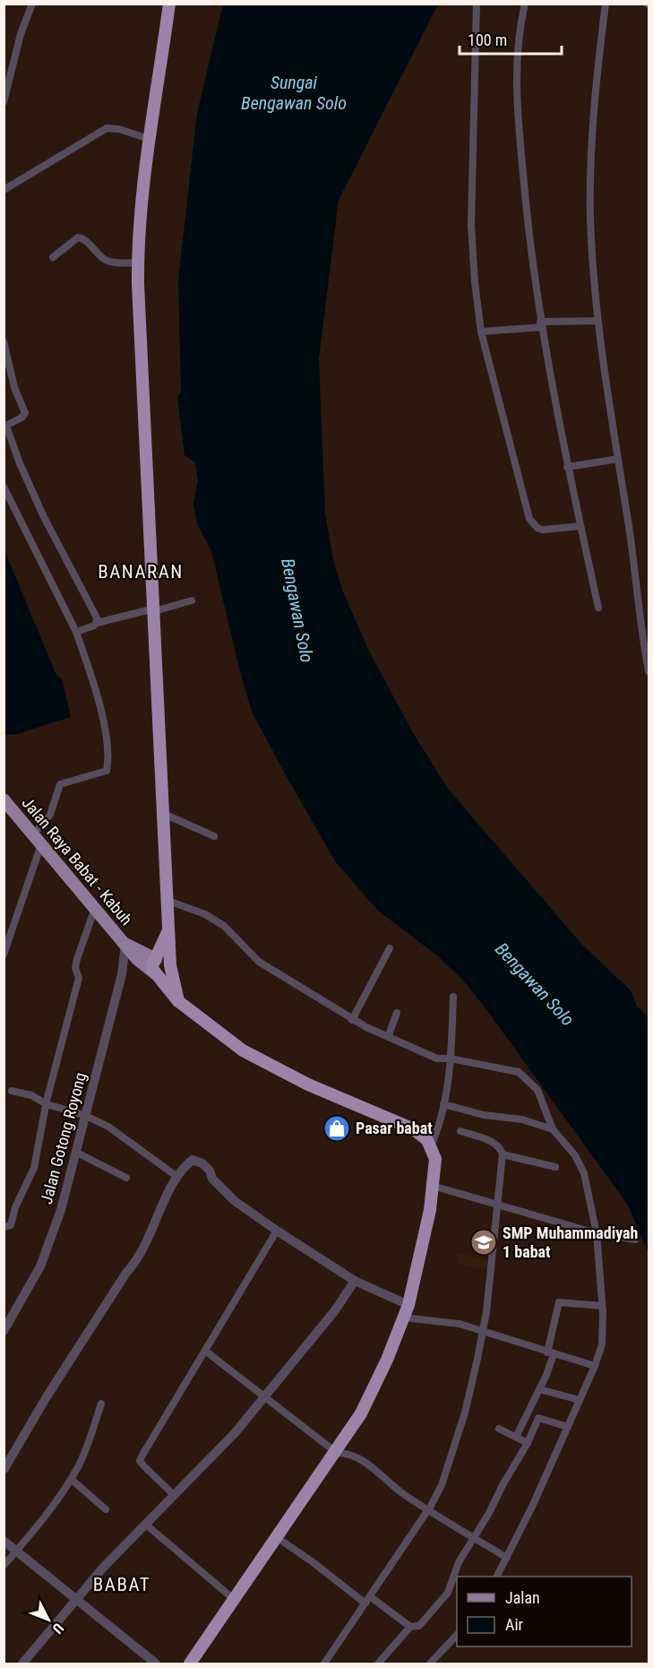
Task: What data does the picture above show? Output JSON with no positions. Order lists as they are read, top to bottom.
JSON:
{
  "streets": {
    "main road": ["Jalan Raya Babat - Kabuh"],
    "street": ["Jalan Gotong Royong"]
  },
  "crossings": [
    ["Jalan Raya Babat - Kabuh", "Jalan Gotong Royong"]
  ],
  "districts": ["BANARAN", "BABAT"],
  "water": ["Sungai Bengawan Solo", "Bengawan Solo"],
  "places": {
    "shop": ["Pasar babat"],
    "school or university": ["SMP Muhammadiyah 1 babat"]
  },
  "legend": ["Jalan", "Air"],
  "scale_bar": "100 m",
  "north": "bottom right"
}
